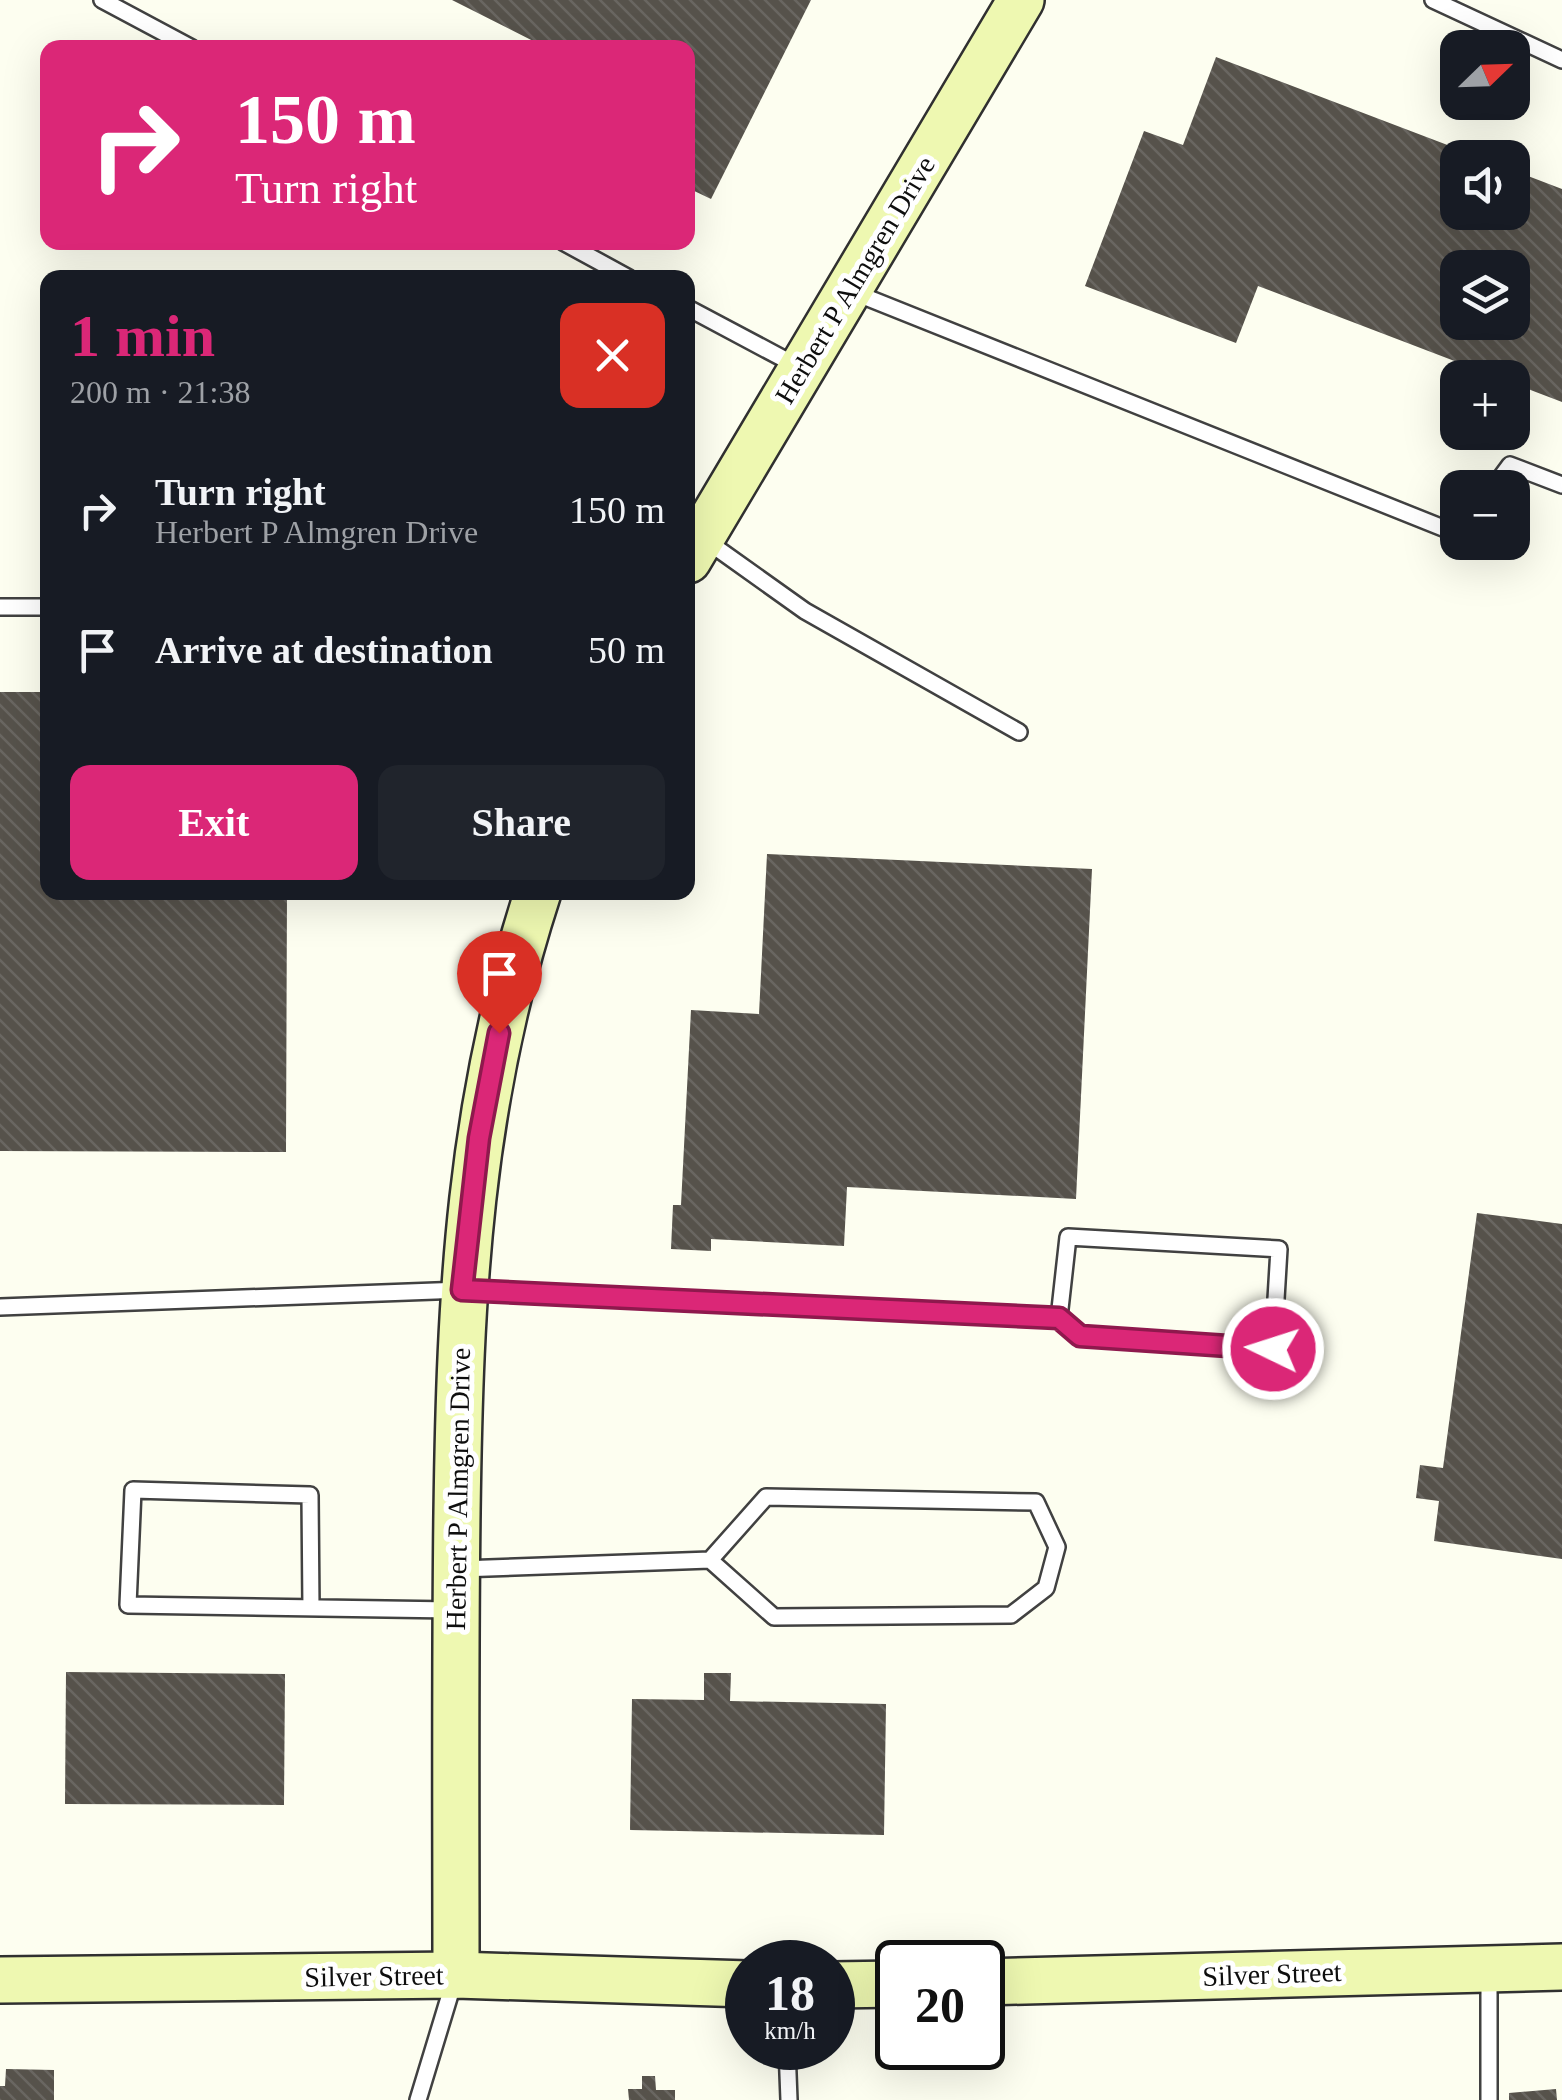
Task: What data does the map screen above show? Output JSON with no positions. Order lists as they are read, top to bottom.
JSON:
{
  "streets": {
    "street": ["Herbert P Almgren Drive", "Silver Street"]
  },
  "crossings": [
    ["Herbert P Almgren Drive", "Silver Street"]
  ],
  "north": "top right",
  "page": {
    "map_buttons": ["+", "−"],
    "turn": ["150 m", "Turn right"],
    "heading": ["1 min", "200 m · 21:38"],
    "list": [
      {
        "name": "Turn right",
        "note": "Herbert P Almgren Drive",
        "value": "150 m"
      },
      {
        "name": "Arrive at destination",
        "value": "50 m"
      }
    ],
    "buttons": ["Exit", "Share"],
    "speed": "18 km/h",
    "limit": "20"
  }
}
